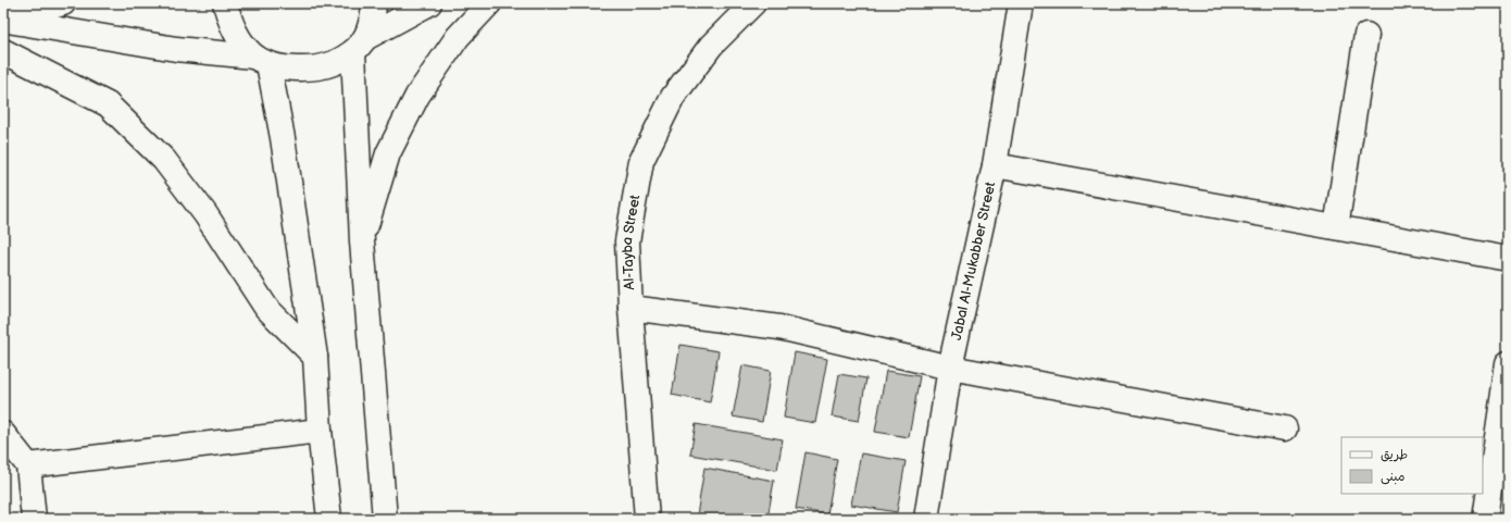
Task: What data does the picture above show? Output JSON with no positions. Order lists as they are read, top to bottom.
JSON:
{
  "streets": {
    "street": ["Al-Tayba Street", "Jabal Al-Mukabber Street"]
  },
  "legend": ["طريق", "مبنى"]
}
